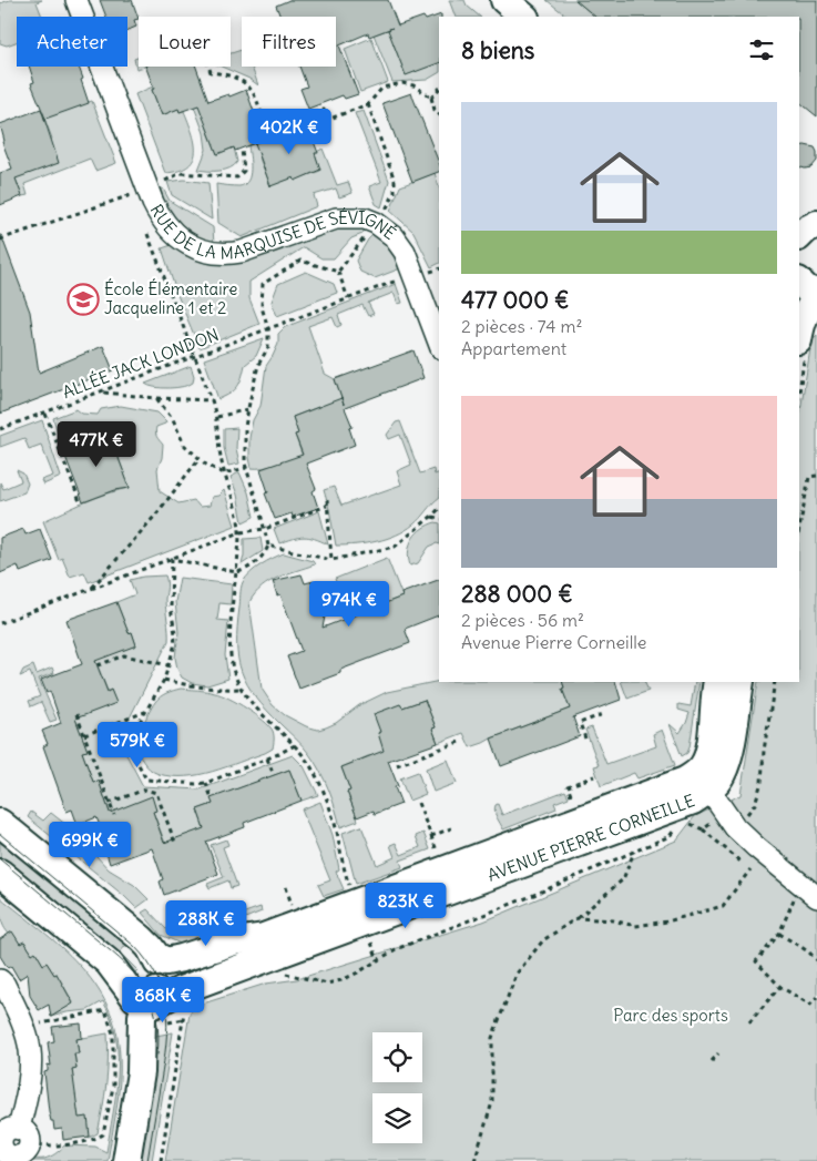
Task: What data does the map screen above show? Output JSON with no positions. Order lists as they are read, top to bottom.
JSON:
{
  "streets": {
    "street": ["RUE DE LA MARQUISE DE SÉVIGNÉ", "AVENUE PIERRE CORNEILLE"],
    "path": ["ALLÉE JACK LONDON"]
  },
  "crossings": [
    ["RUE DE LA MARQUISE DE SÉVIGNÉ", "ALLÉE JACK LONDON"]
  ],
  "parks": ["Parc des sports"],
  "places": {
    "school or university": ["École Élémentaire Jacqueline 1 et 2"]
  },
  "page": {
    "chip": ["Acheter", "Louer", "Filtres"],
    "heading": "8 biens",
    "list": [
      {
        "name": "477 000 €",
        "note": "2 pièces · 74 m² · Appartement"
      },
      {
        "name": "288 000 €",
        "note": "2 pièces · 56 m² · Avenue Pierre Corneille"
      }
    ],
    "price": [
      "402K €",
      "477K €",
      "974K €",
      "579K €",
      "699K €",
      "823K €",
      "288K €",
      "868K €"
    ]
  }
}
